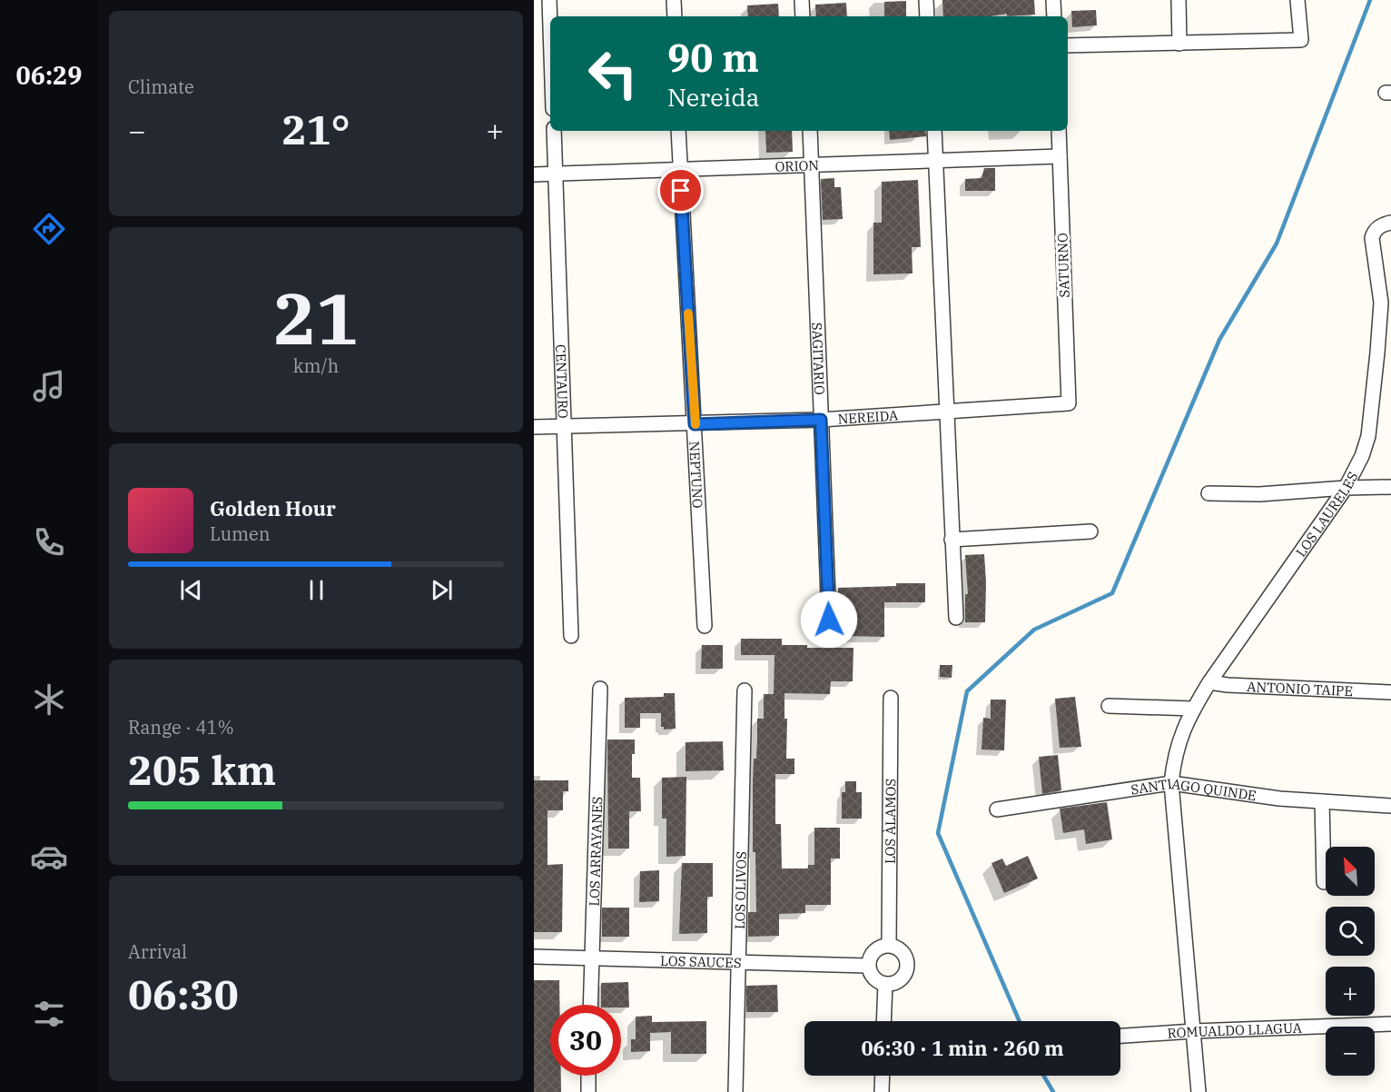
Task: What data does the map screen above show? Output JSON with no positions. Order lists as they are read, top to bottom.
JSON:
{
  "streets": {
    "street": [
      "ORION",
      "SATURNO",
      "SAGITARIO",
      "CENTAURO",
      "NEREIDA",
      "NEPTUNO",
      "LOS LAURELES",
      "ANTONIO TAIPE",
      "SANTIAGO QUINDE",
      "LOS ÀLAMOS",
      "LOS ARRAYANES",
      "LOS OLIVOS",
      "LOS SAUCES",
      "ROMUALDO LLAGUA"
    ]
  },
  "crossings": [
    ["ORION", "SATURNO"],
    ["ORION", "SAGITARIO"],
    ["ORION", "CENTAURO"],
    ["ORION", "NEPTUNO"],
    ["SATURNO", "NEREIDA"],
    ["SAGITARIO", "NEREIDA"],
    ["CENTAURO", "NEREIDA"],
    ["NEREIDA", "NEPTUNO"],
    ["LOS LAURELES", "ANTONIO TAIPE"],
    ["LOS LAURELES", "SANTIAGO QUINDE"],
    ["LOS LAURELES", "ROMUALDO LLAGUA"],
    ["LOS ÀLAMOS", "LOS SAUCES"],
    ["LOS ARRAYANES", "LOS SAUCES"],
    ["LOS OLIVOS", "LOS SAUCES"]
  ],
  "north": "top left",
  "page": {
    "tabs": "06:29",
    "tile": [
      "Climate",
      ["21", "km/h"],
      ["Range · 41%", "205 km"],
      ["Arrival", "06:30"]
    ],
    "turn": ["90 m", "Nereida"],
    "heat": ["−", "21°", "+"],
    "song": ["Golden Hour", "Lumen"],
    "map_buttons": ["+", "−"],
    "limit": "30",
    "trip": "06:30 · 1 min · 260 m"
  }
}
